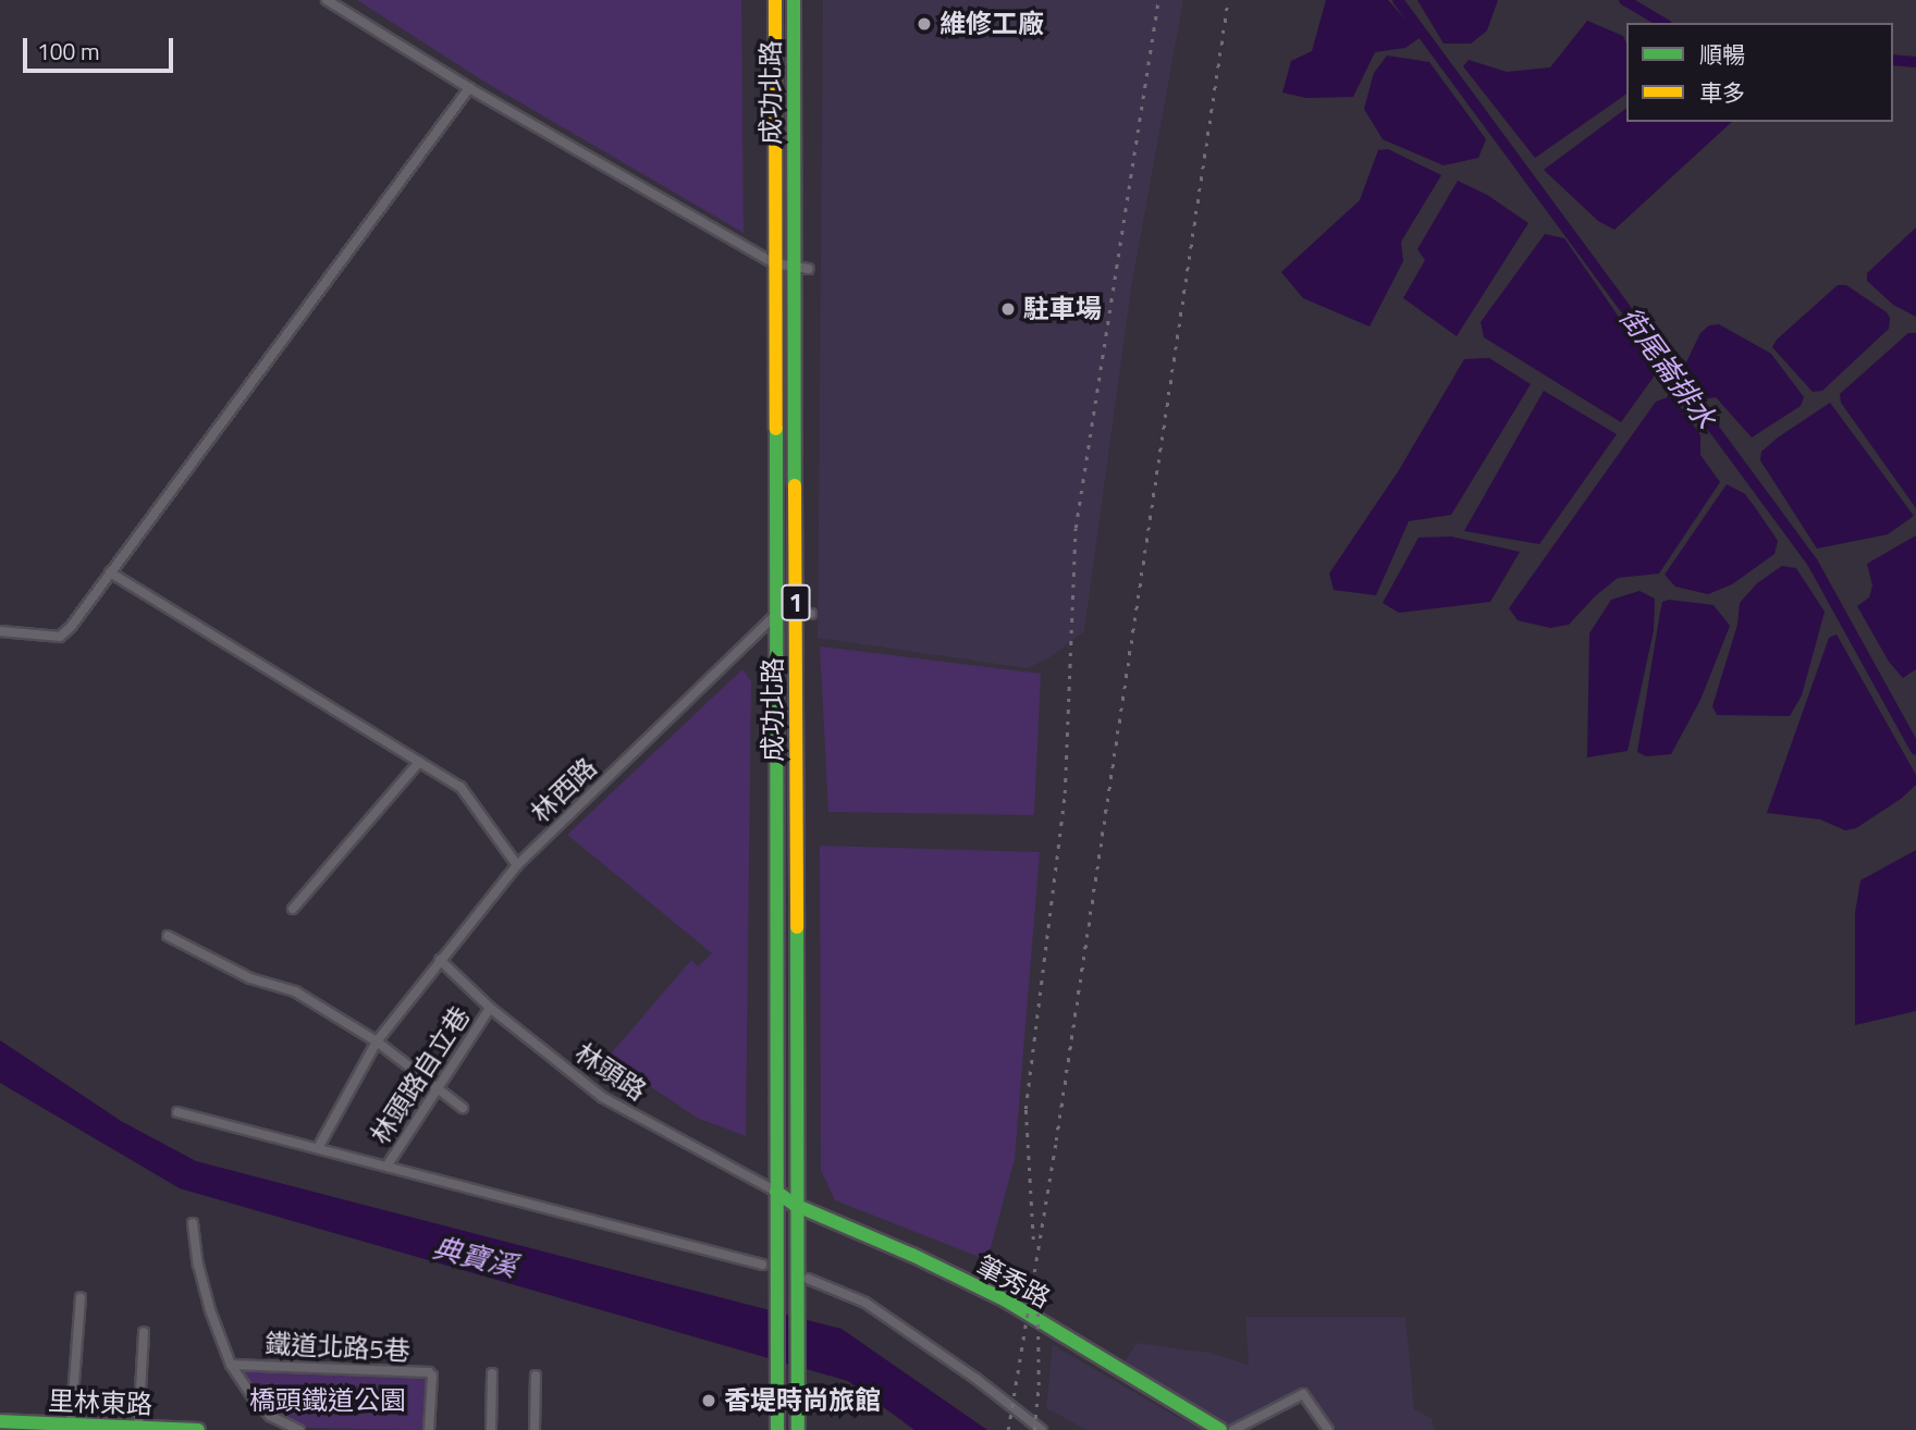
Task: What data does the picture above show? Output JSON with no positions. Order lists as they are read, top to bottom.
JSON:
{
  "streets": {
    "main road": [
      "成功北路",
      "1",
      "筆秀路",
      "里林東路"
    ],
    "street": [
      "林西路",
      "林頭路",
      "林頭路自立巷",
      "鐵道北路5巷"
    ]
  },
  "crossings": [
    ["成功北路", "1"],
    ["成功北路", "林西路"],
    ["成功北路", "林頭路"],
    ["成功北路", "筆秀路"],
    ["林西路", "林頭路"],
    ["林頭路", "林頭路自立巷"],
    ["林頭路", "筆秀路"]
  ],
  "water": ["街尾崙排水", "典寶溪"],
  "parks": ["橋頭鐵道公園"],
  "places": ["維修工廠", "駐車場", "香堤時尚旅館"],
  "legend": ["順暢", "車多"],
  "scale_bar": "100 m"
}
